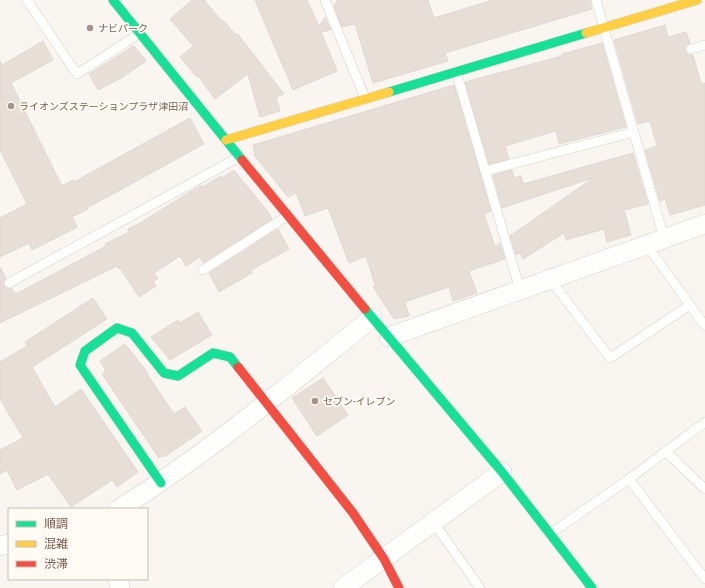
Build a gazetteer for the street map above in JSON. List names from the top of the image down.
{
  "places": ["ナビパーク", "ライオンズステーションプラザ津田沼", "セブン-イレブン"],
  "legend": ["順調", "混雑", "渋滞"]
}
